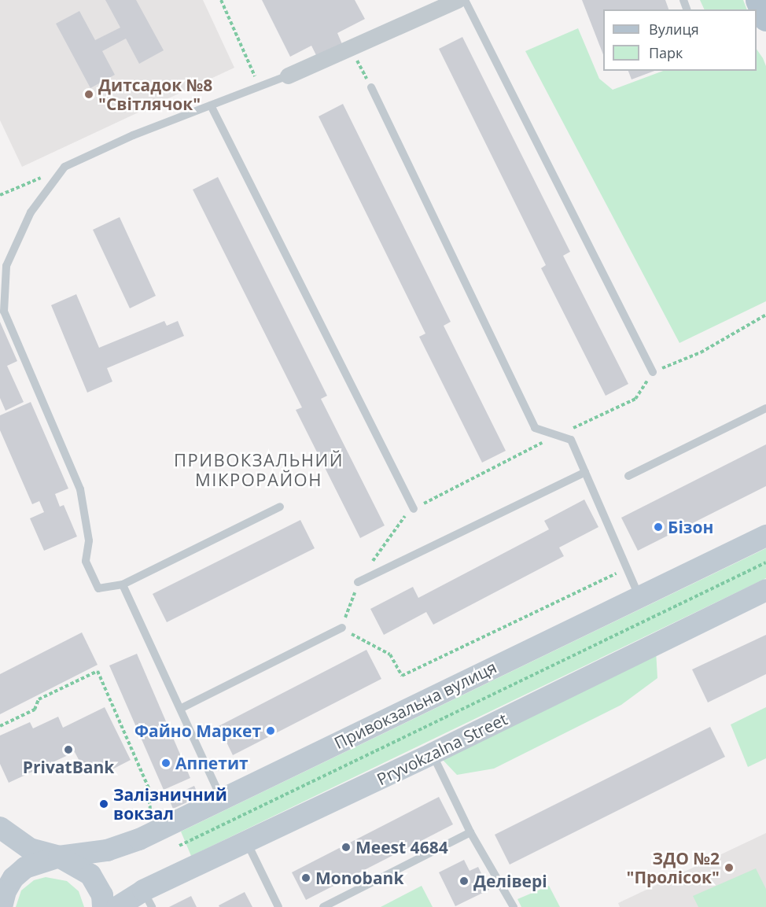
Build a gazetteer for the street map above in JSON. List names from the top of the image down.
{
  "streets": {
    "street": ["Привокзальна вулиця", "Pryvokzalna Street"]
  },
  "districts": ["ПРИВОКЗАЛЬНИЙ МІКРОРАЙОН"],
  "places": [
    "Дитсадок №8 \"Світлячок\"",
    "Бізон",
    "Файно Маркет",
    "PrivatBank",
    "Аппетит",
    "Залізничний вокзал",
    "Meest 4684",
    "ЗДО №2 \"Пролісок\"",
    "Monobank",
    "Делівері"
  ],
  "legend": ["Вулиця", "Парк"]
}
